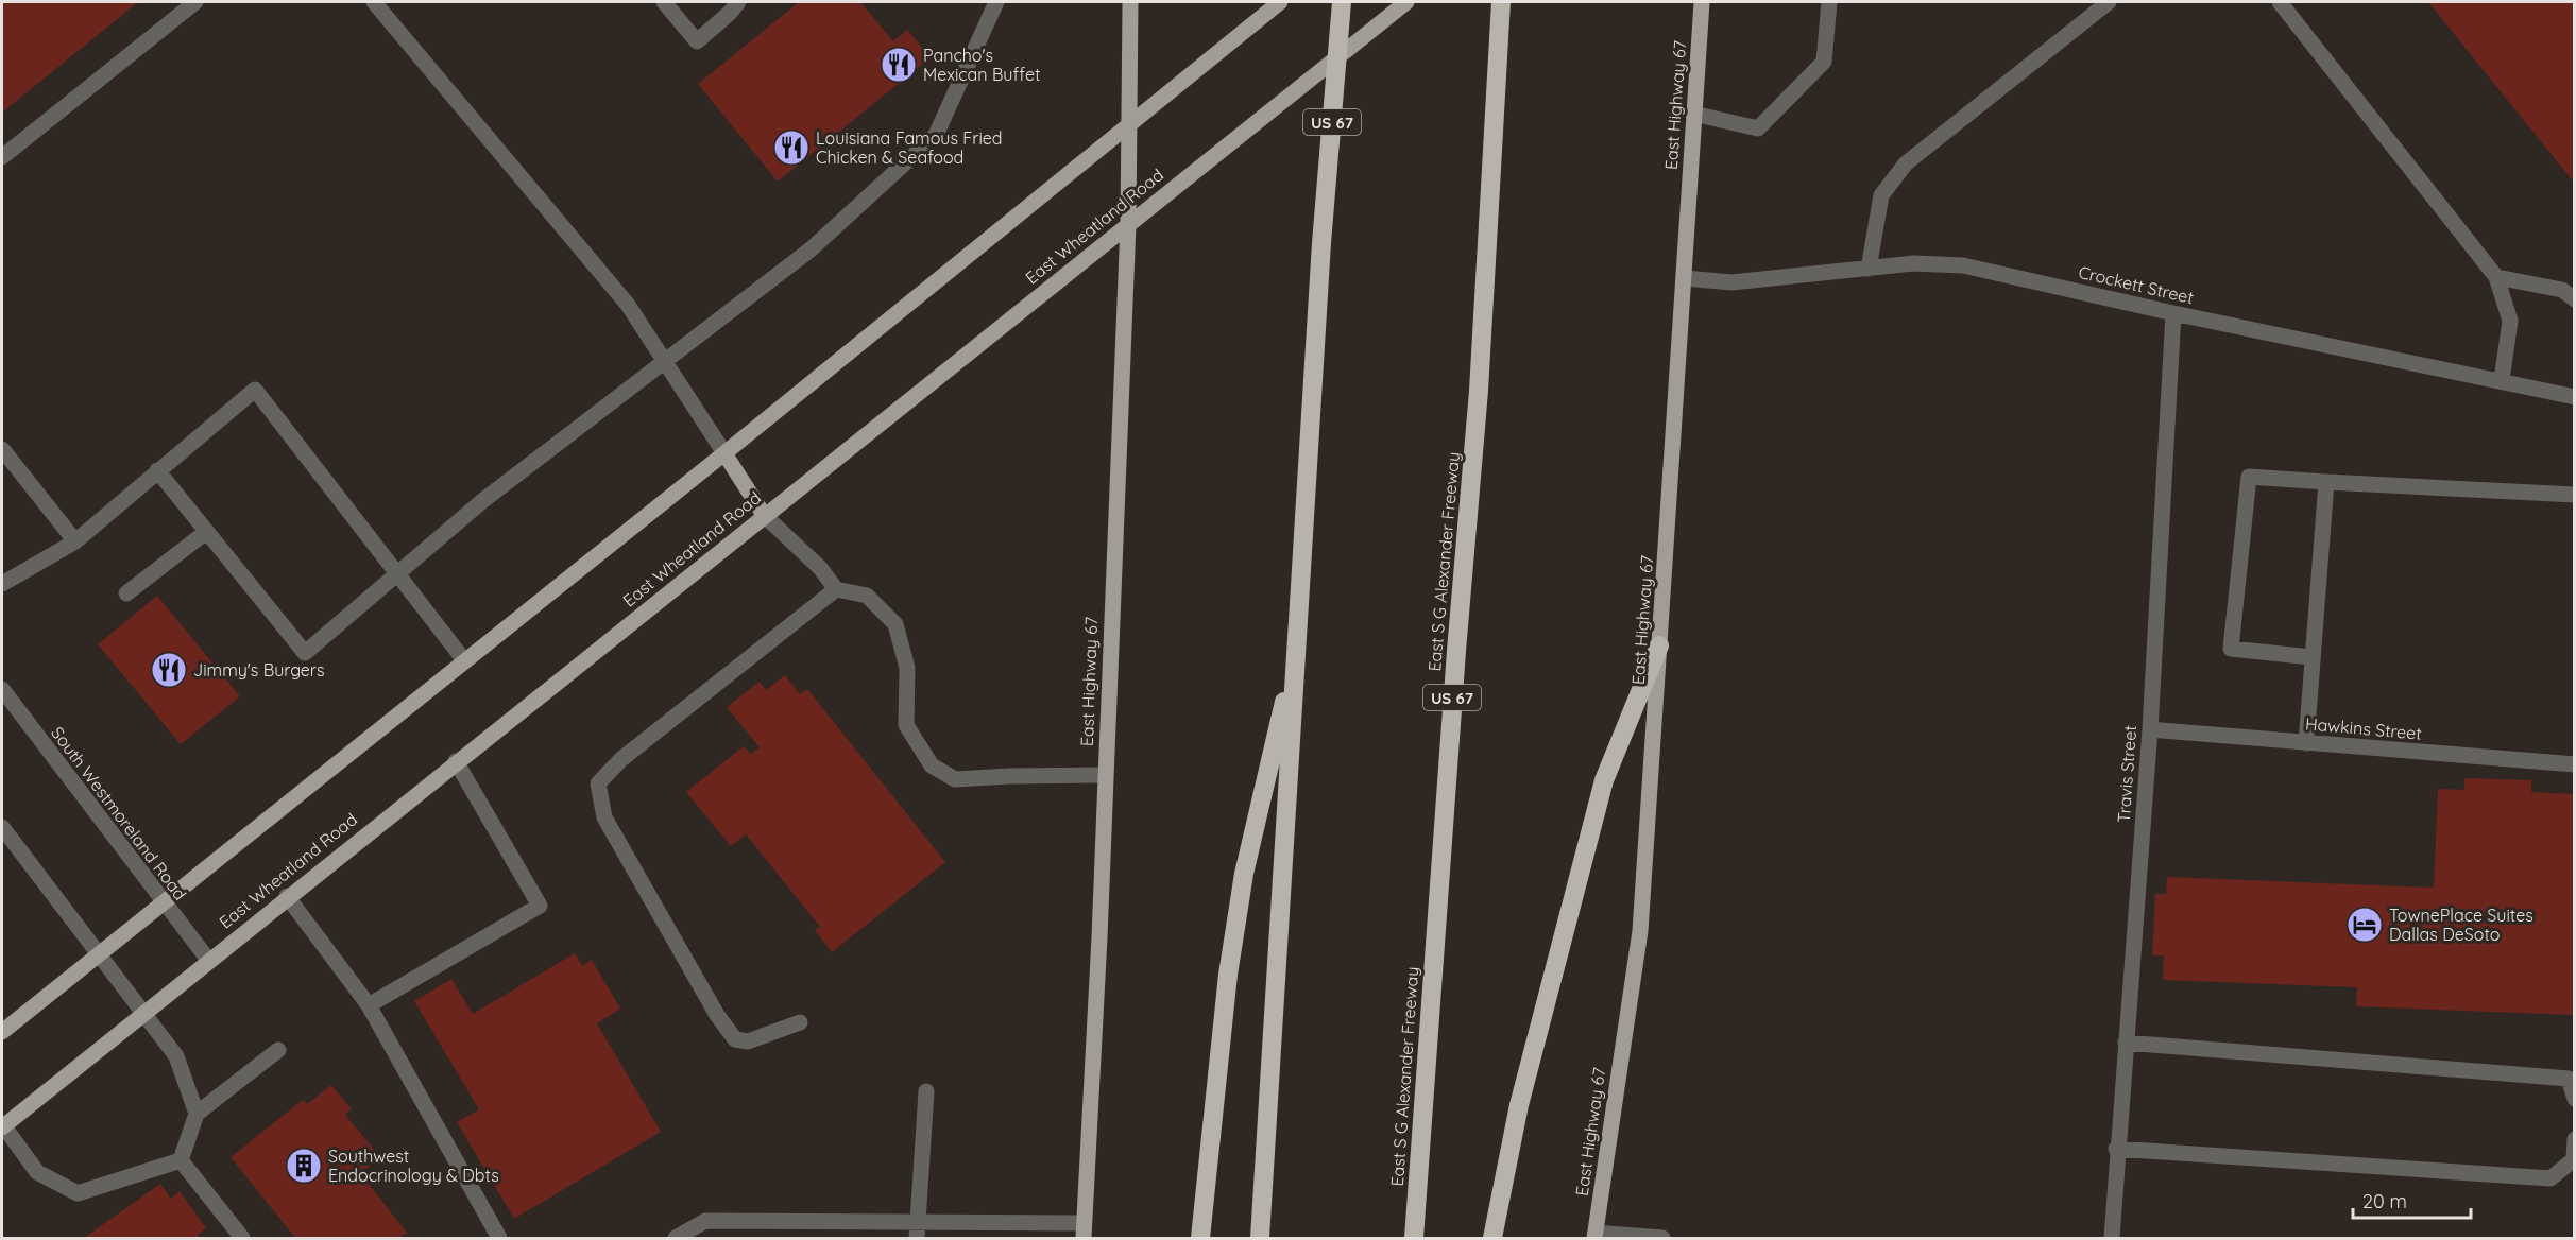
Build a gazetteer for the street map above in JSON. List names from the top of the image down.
{
  "streets": {
    "highway": ["US 67", "East S G Alexander Freeway"],
    "main road": ["East Highway 67", "East Wheatland Road"],
    "street": [
      "Crockett Street",
      "Hawkins Street",
      "Travis Street",
      "South Westmoreland Road"
    ]
  },
  "crossings": [
    ["East Highway 67", "East Wheatland Road"],
    ["East Highway 67", "Crockett Street"],
    ["East Wheatland Road", "South Westmoreland Road"],
    ["Crockett Street", "Travis Street"],
    ["Hawkins Street", "Travis Street"]
  ],
  "places": {
    "restaurant": ["Pancho's Mexican Buffet", "Louisiana Famous Fried Chicken & Seafood", "Jimmy's Burgers"],
    "hotel": ["TownePlace Suites Dallas DeSoto"],
    "building": ["Southwest Endocrinology & Dbts"]
  },
  "scale_bar": "20 m"
}
